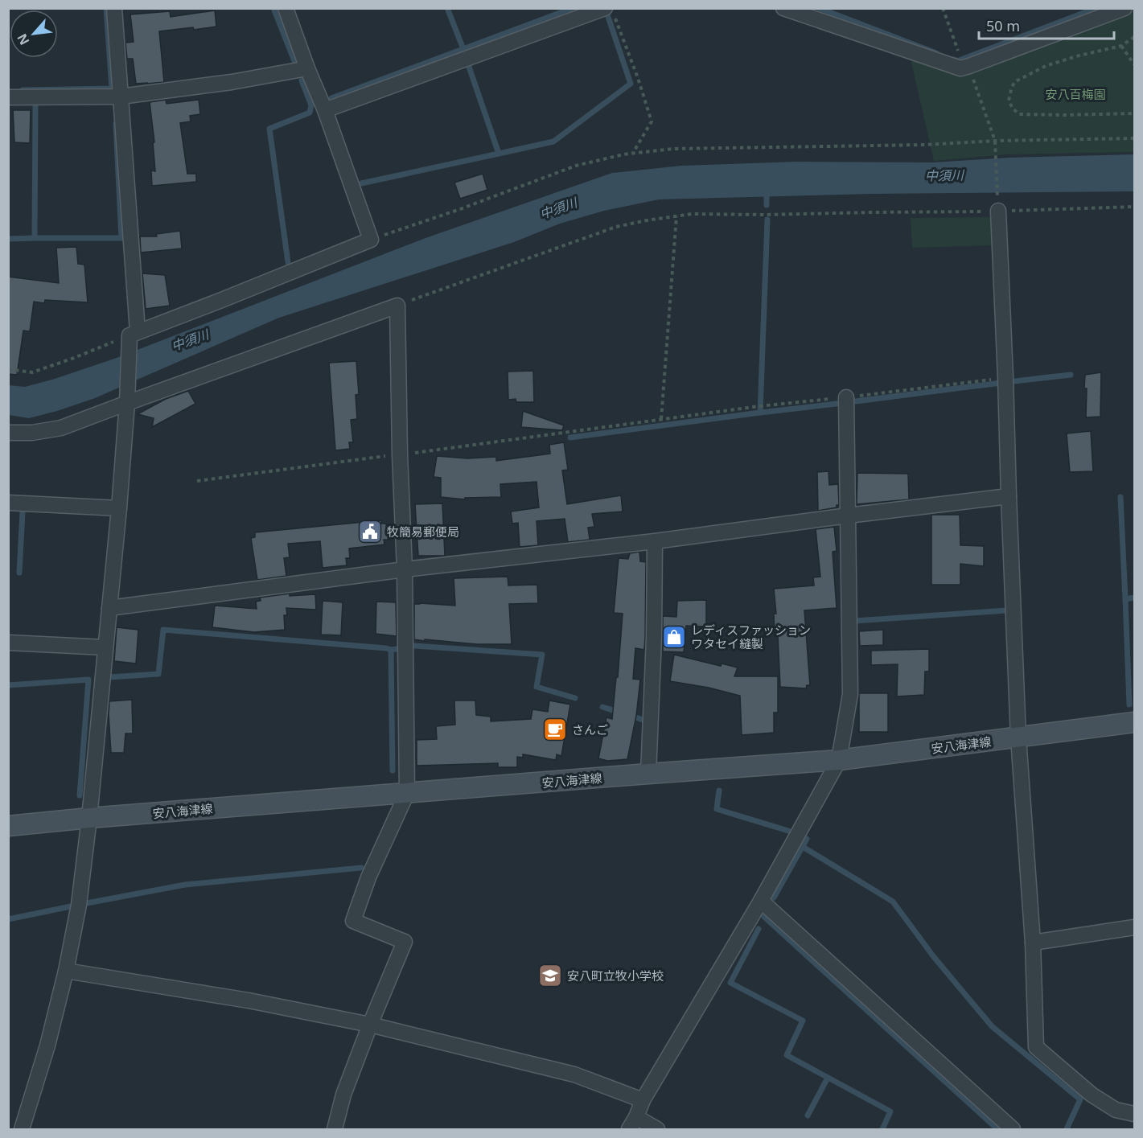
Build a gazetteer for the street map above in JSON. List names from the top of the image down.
{
  "streets": {
    "main road": ["安八海津線"]
  },
  "water": ["中須川"],
  "parks": ["安八百梅園"],
  "places": {
    "public building": ["牧簡易郵便局"],
    "shop": ["レディスファッション ワタセイ縫製"],
    "cafe": ["さんご"],
    "school or university": ["安八町立牧小学校"]
  },
  "scale_bar": "50 m",
  "north": "bottom left"
}
